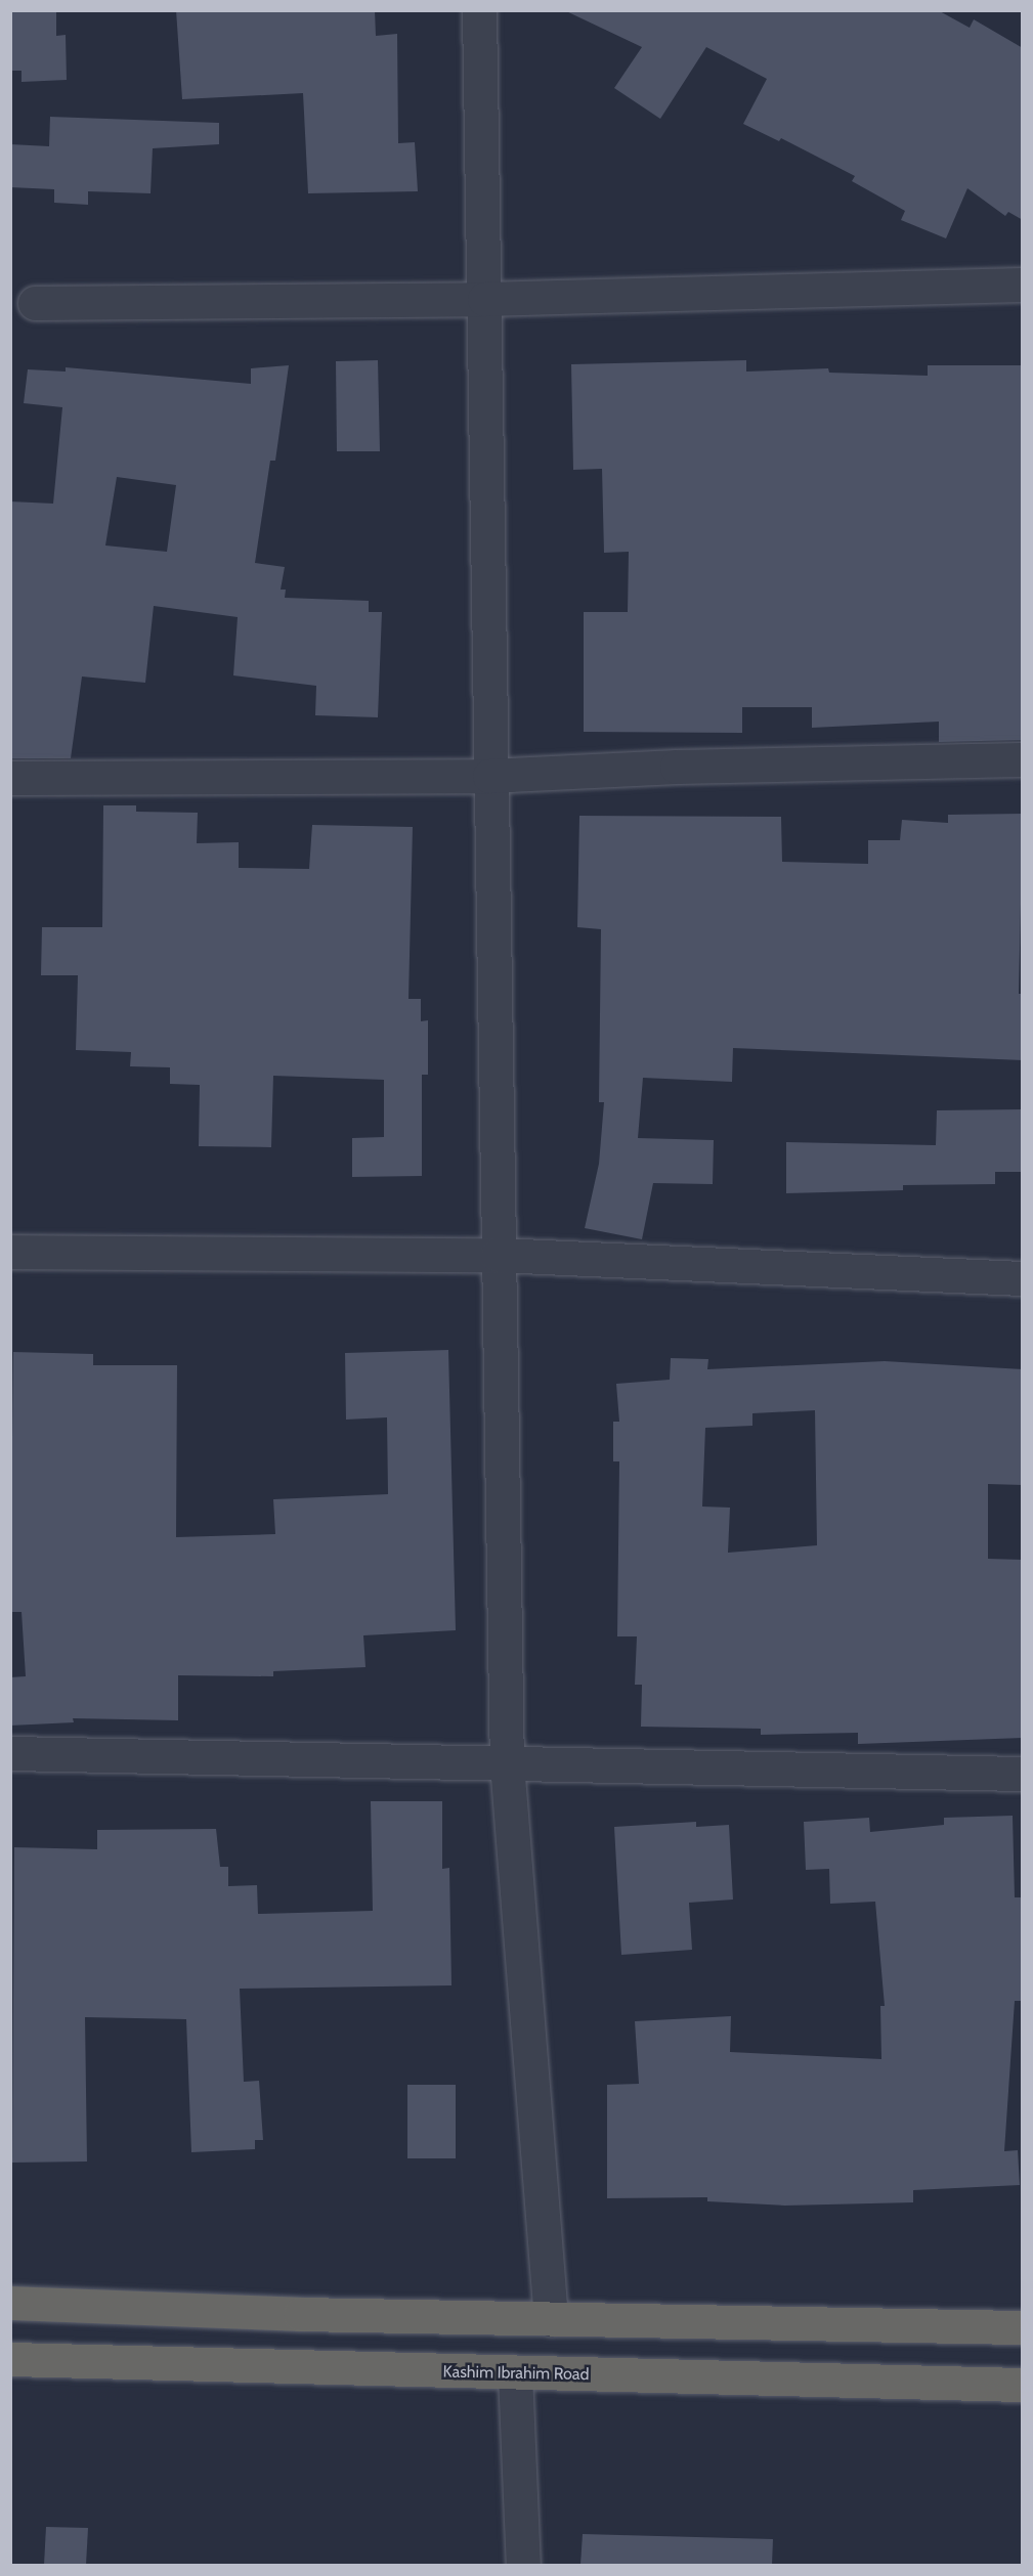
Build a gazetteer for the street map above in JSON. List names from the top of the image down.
{
  "streets": {
    "highway": ["Kashim Ibrahim Road"]
  }
}
